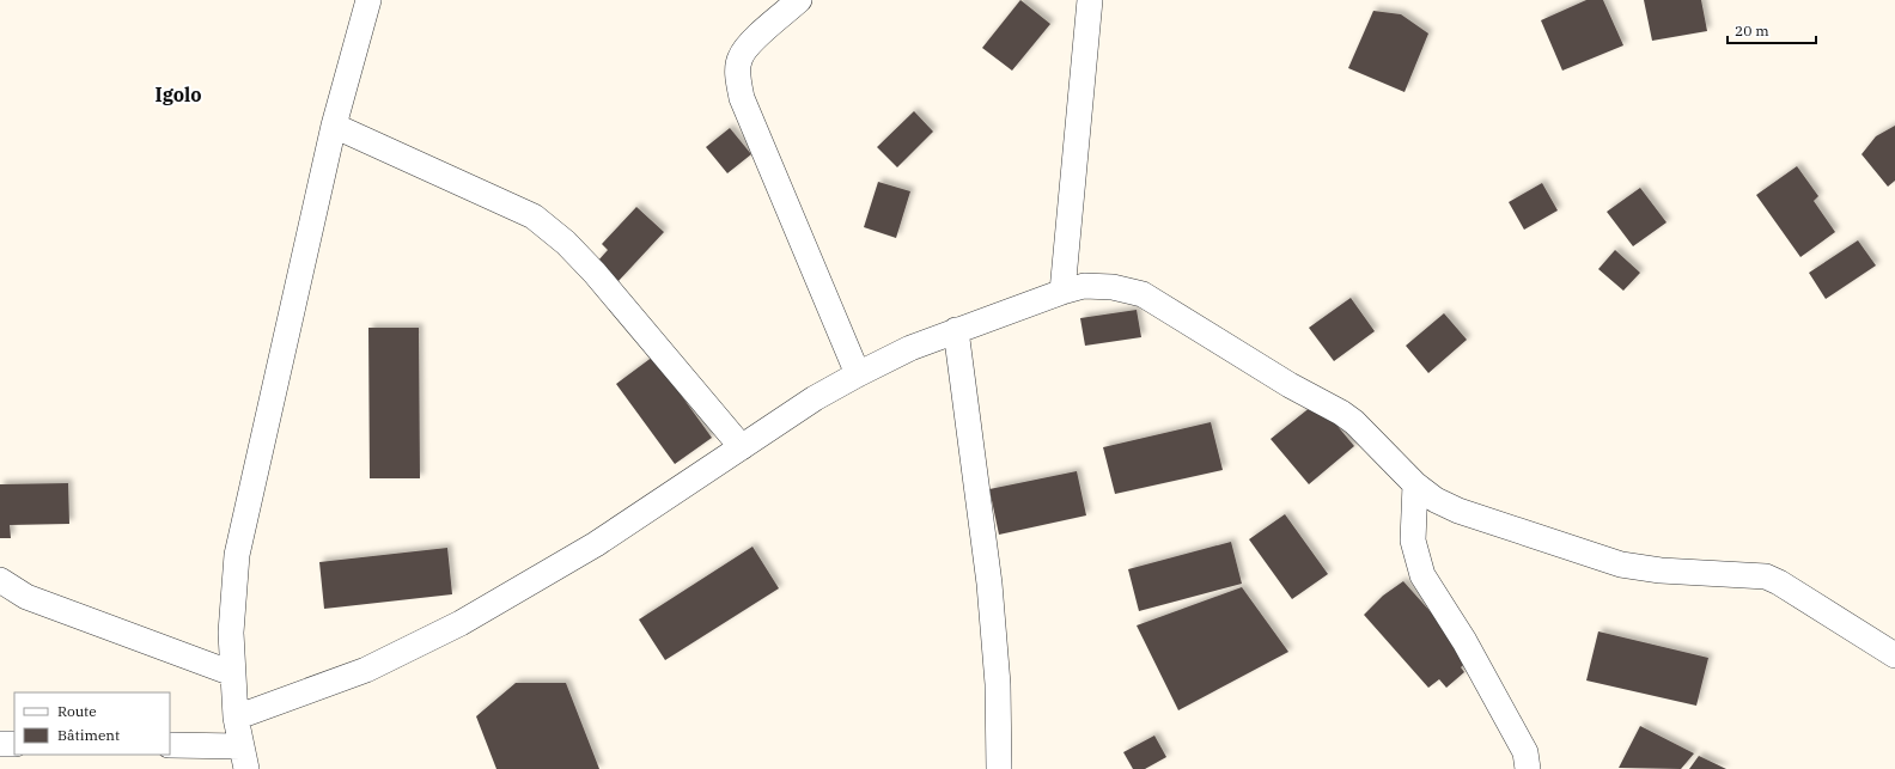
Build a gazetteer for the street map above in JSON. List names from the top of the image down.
{
  "districts": ["Igolo"],
  "legend": ["Route", "Bâtiment"],
  "scale_bar": "20 m"
}
